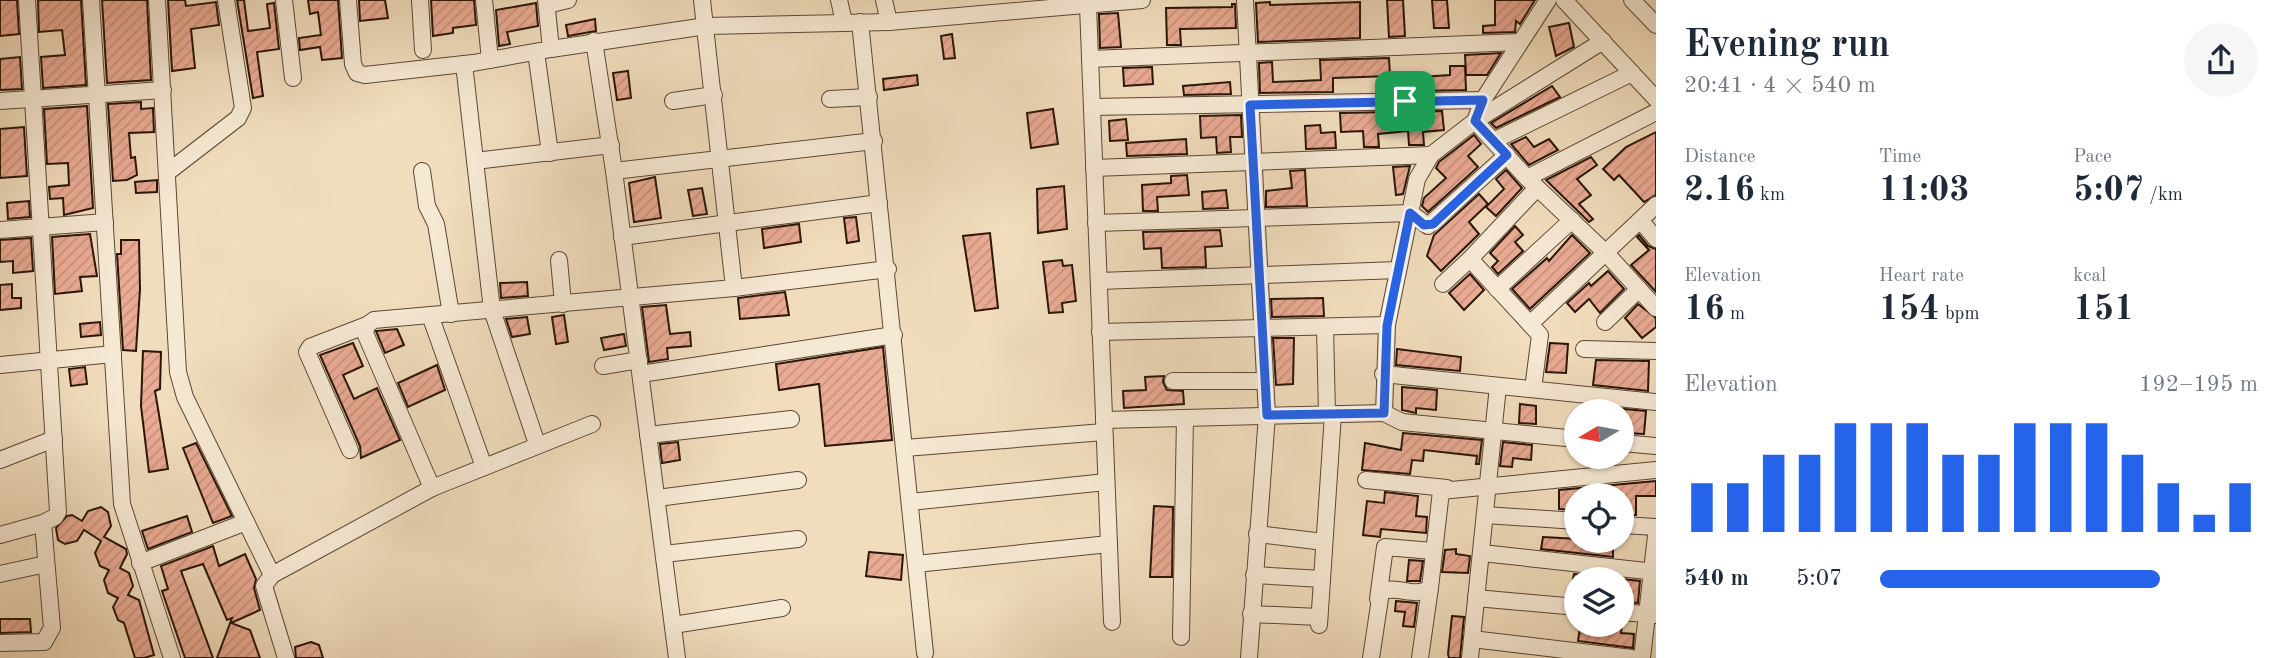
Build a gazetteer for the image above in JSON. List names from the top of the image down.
{
  "north": "left",
  "page": {
    "heading": ["Evening run", "20:41 · 4 × 540 m"],
    "stats": [
      ["Distance", "2.16 km"],
      ["Time", "11:03"],
      ["Pace", "5:07 /km"],
      ["Elevation", "16 m"],
      ["Heart rate", "154 bpm"],
      ["kcal", "151"]
    ],
    "chart": ["Elevation", "192–195 m"],
    "list": [
      {
        "name": "540 m",
        "note": "5:07"
      }
    ]
  }
}
